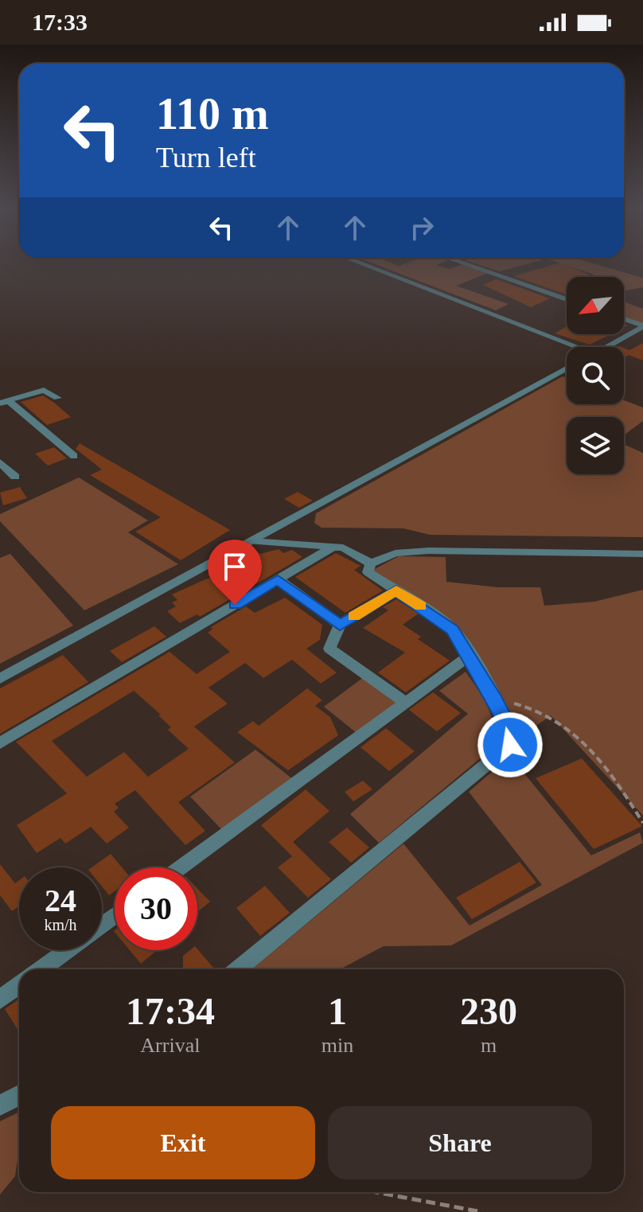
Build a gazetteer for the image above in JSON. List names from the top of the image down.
{
  "north": "bottom left",
  "page": {
    "status": "17:33",
    "turn": ["110 m", "Turn left"],
    "speed": "24 km/h",
    "limit": "30",
    "eta": [
      "17:34",
      "Arrival",
      "1",
      "min",
      "230",
      "m"
    ],
    "buttons": ["Exit", "Share"]
  }
}
